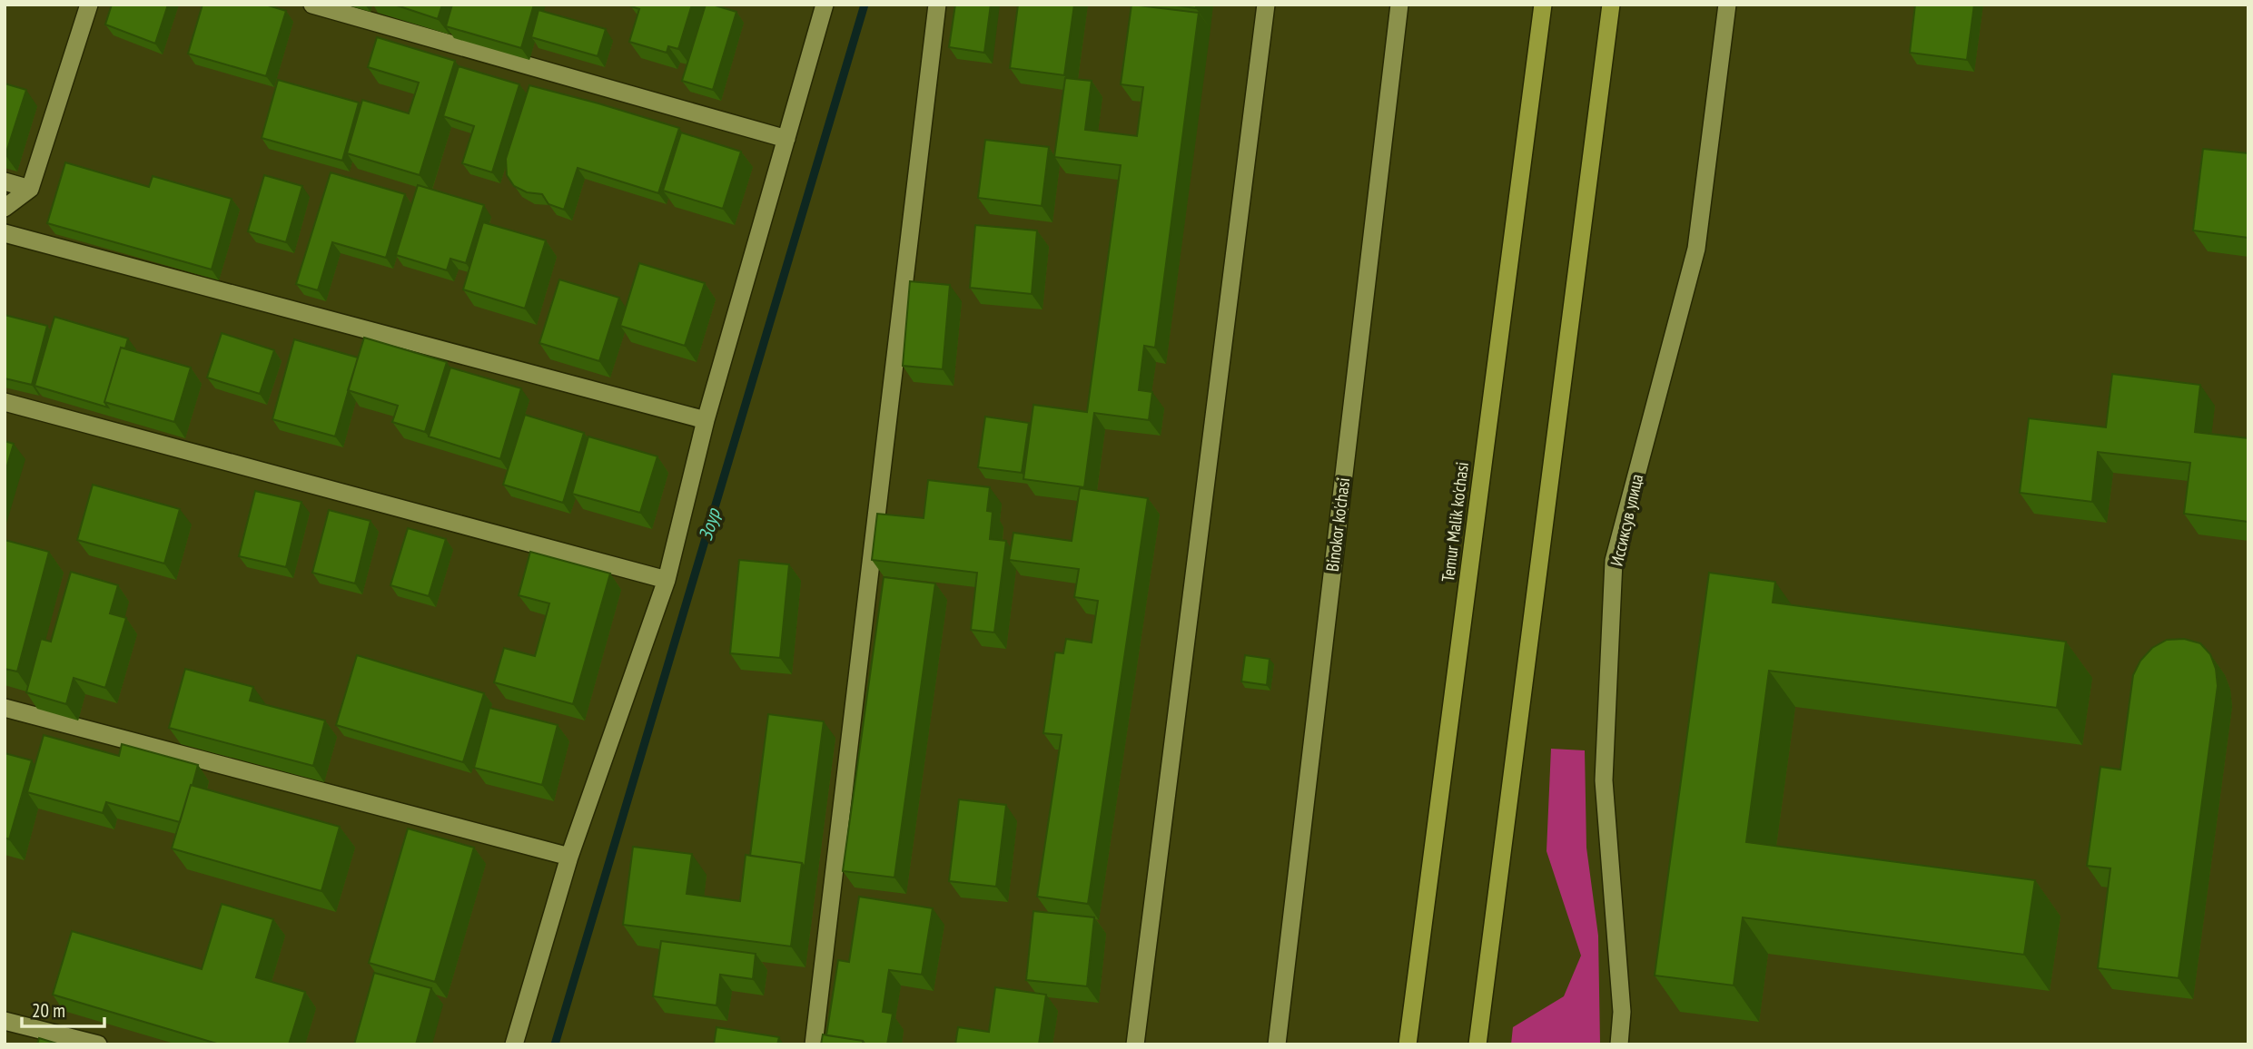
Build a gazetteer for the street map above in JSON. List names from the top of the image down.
{
  "streets": {
    "highway": ["Temur Malik ko'chasi"],
    "street": ["Иссиксув улица", "Binokor ko'chasi"]
  },
  "water": ["Зоур"],
  "scale_bar": "20 m"
}
